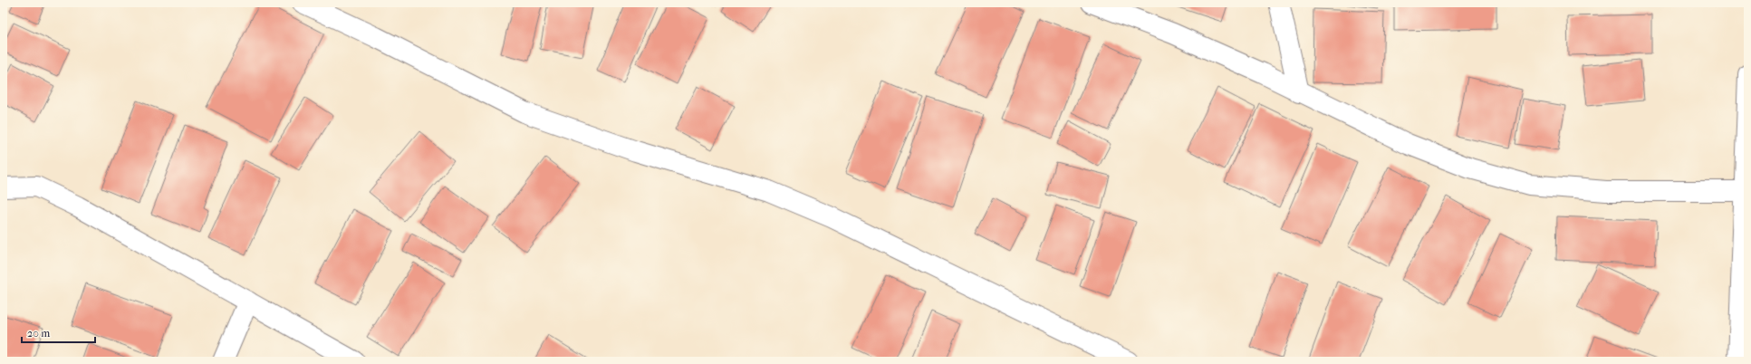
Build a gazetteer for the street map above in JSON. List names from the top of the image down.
{
  "scale_bar": "20 m"
}
